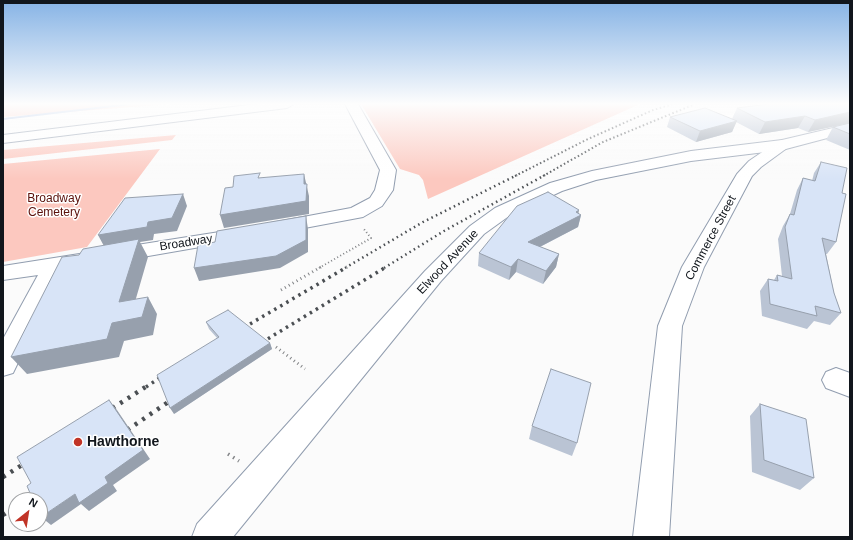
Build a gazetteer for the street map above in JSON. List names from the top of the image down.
{
  "streets": {
    "street": ["Commerce Street", "Broadway", "Elwood Avenue"]
  },
  "crossings": [
    ["Commerce Street", "Elwood Avenue"]
  ],
  "parks": ["Broadway Cemetery"],
  "places": ["Hawthorne"],
  "north": "top right"
}
